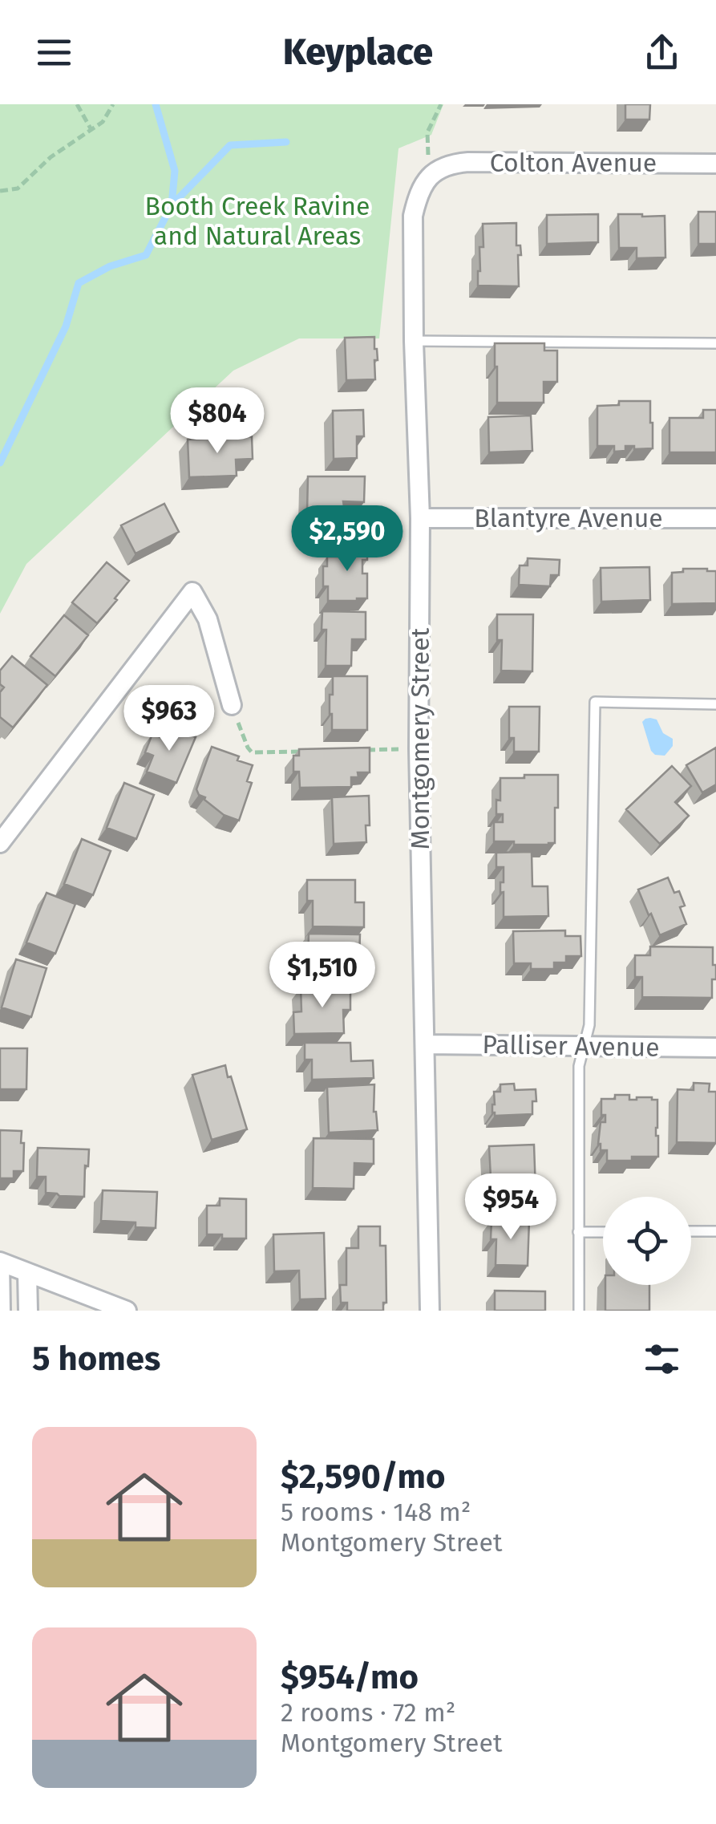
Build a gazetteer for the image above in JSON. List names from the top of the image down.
{
  "streets": {
    "street": [
      "Colton Avenue",
      "Blantyre Avenue",
      "Montgomery Street",
      "Palliser Avenue"
    ]
  },
  "crossings": [
    ["Colton Avenue", "Montgomery Street"],
    ["Blantyre Avenue", "Montgomery Street"],
    ["Montgomery Street", "Palliser Avenue"]
  ],
  "parks": ["Booth Creek Ravine and Natural Areas"],
  "page": {
    "header": "Keyplace",
    "price": [
      "$804",
      "$2,590",
      "$963",
      "$1,510",
      "$954"
    ],
    "heading": "5 homes",
    "list": [
      {
        "name": "$2,590/mo",
        "note": "5 rooms · 148 m² · Montgomery Street"
      },
      {
        "name": "$954/mo",
        "note": "2 rooms · 72 m² · Montgomery Street"
      }
    ]
  }
}
